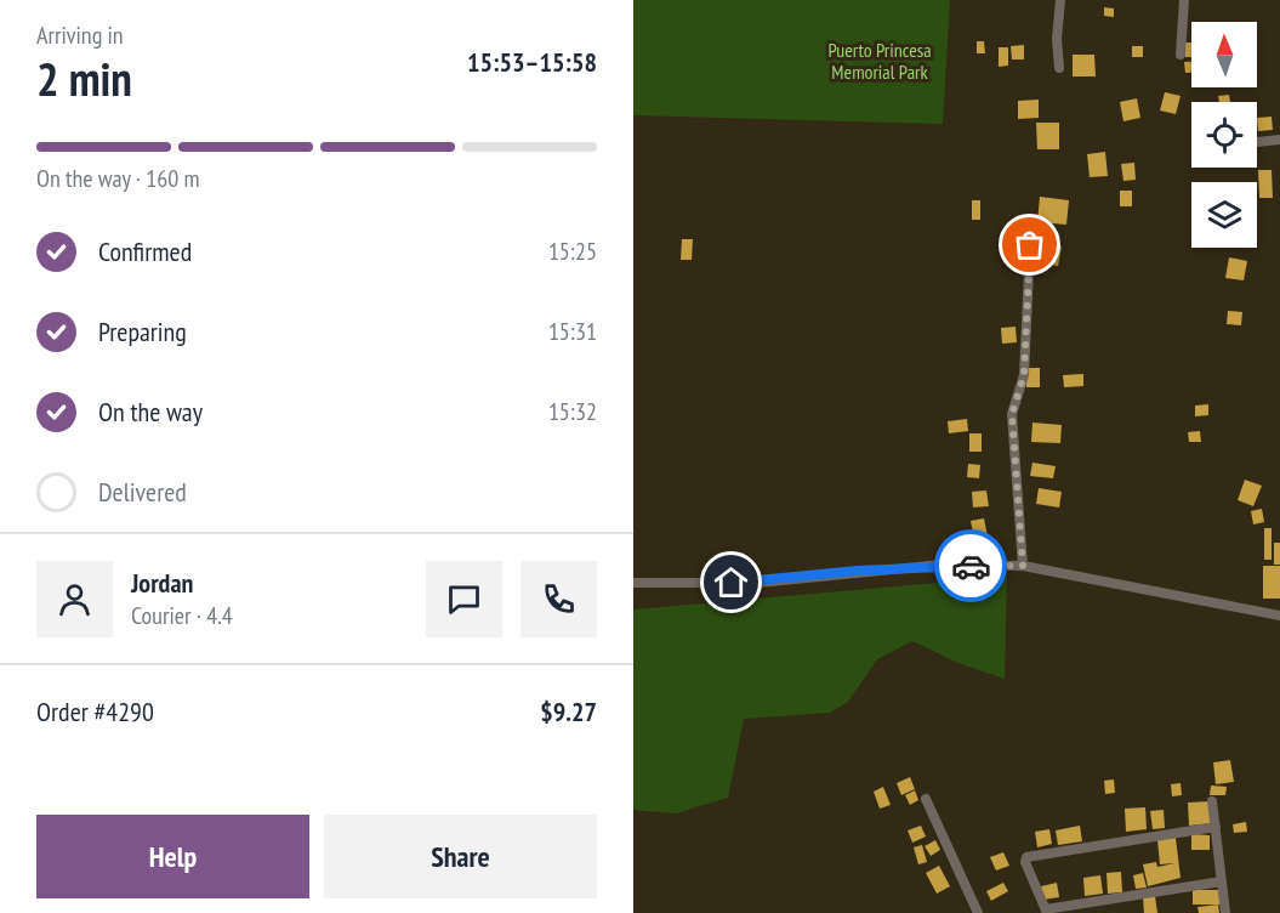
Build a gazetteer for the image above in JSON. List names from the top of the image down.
{
  "parks": ["Puerto Princesa Memorial Park"],
  "north": "top",
  "page": {
    "heading": ["2 min", "Arriving in", "15:53–15:58"],
    "panel": [
      "Jordan",
      "Courier · 4.4",
      "Order #4290",
      "$9.27"
    ],
    "bar": "On the way · 160 m",
    "list": [
      ["Confirmed", "15:25"],
      ["Preparing", "15:31"],
      ["On the way", "15:32"],
      "Delivered"
    ],
    "buttons": ["Help", "Share"]
  }
}
